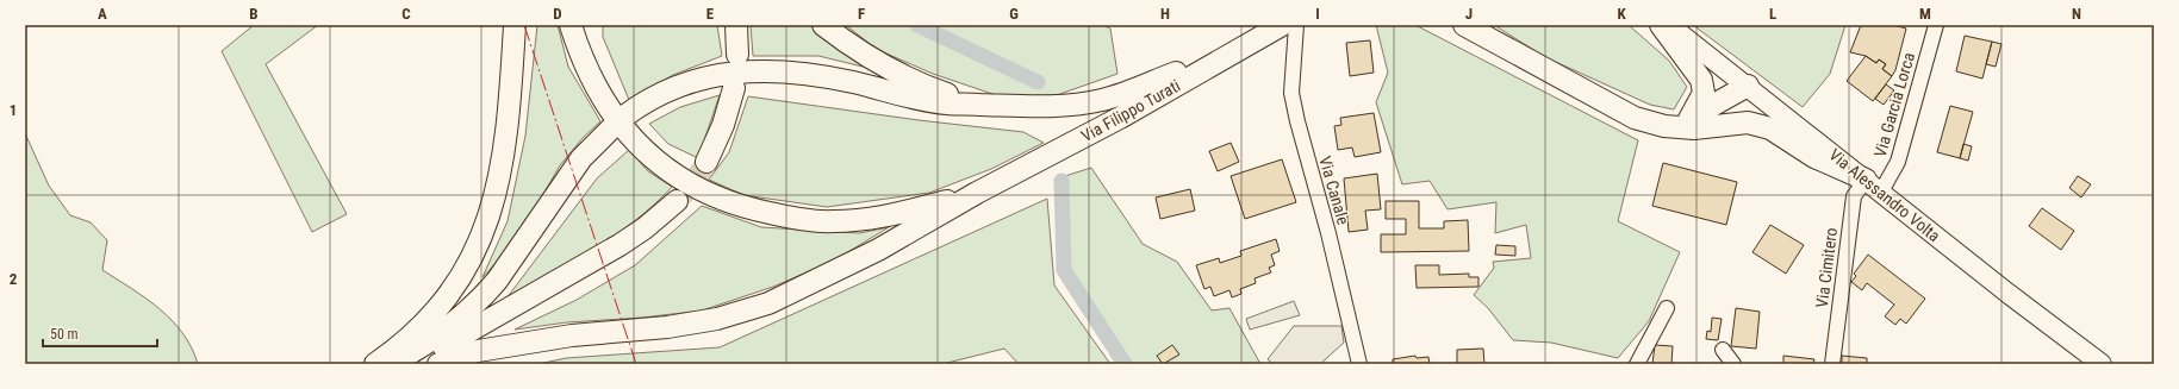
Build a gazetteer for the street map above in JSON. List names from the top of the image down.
{
  "streets": {
    "main road": ["Via Filippo Turati", "Via Alessandro Volta"],
    "street": ["Via Garcia Lorca", "Via Canale", "Via Cimitero"]
  },
  "crossings": [
    ["Via Garcia Lorca", "Via Alessandro Volta"],
    ["Via Garcia Lorca", "Via Cimitero"],
    ["Via Alessandro Volta", "Via Cimitero"]
  ],
  "scale_bar": "50 m",
  "grid": {
    "columns": [
      "A",
      "B",
      "C",
      "D",
      "E",
      "F",
      "G",
      "H",
      "I",
      "J",
      "K",
      "L",
      "M",
      "N"
    ],
    "rows": ["1", "2"]
  }
}
